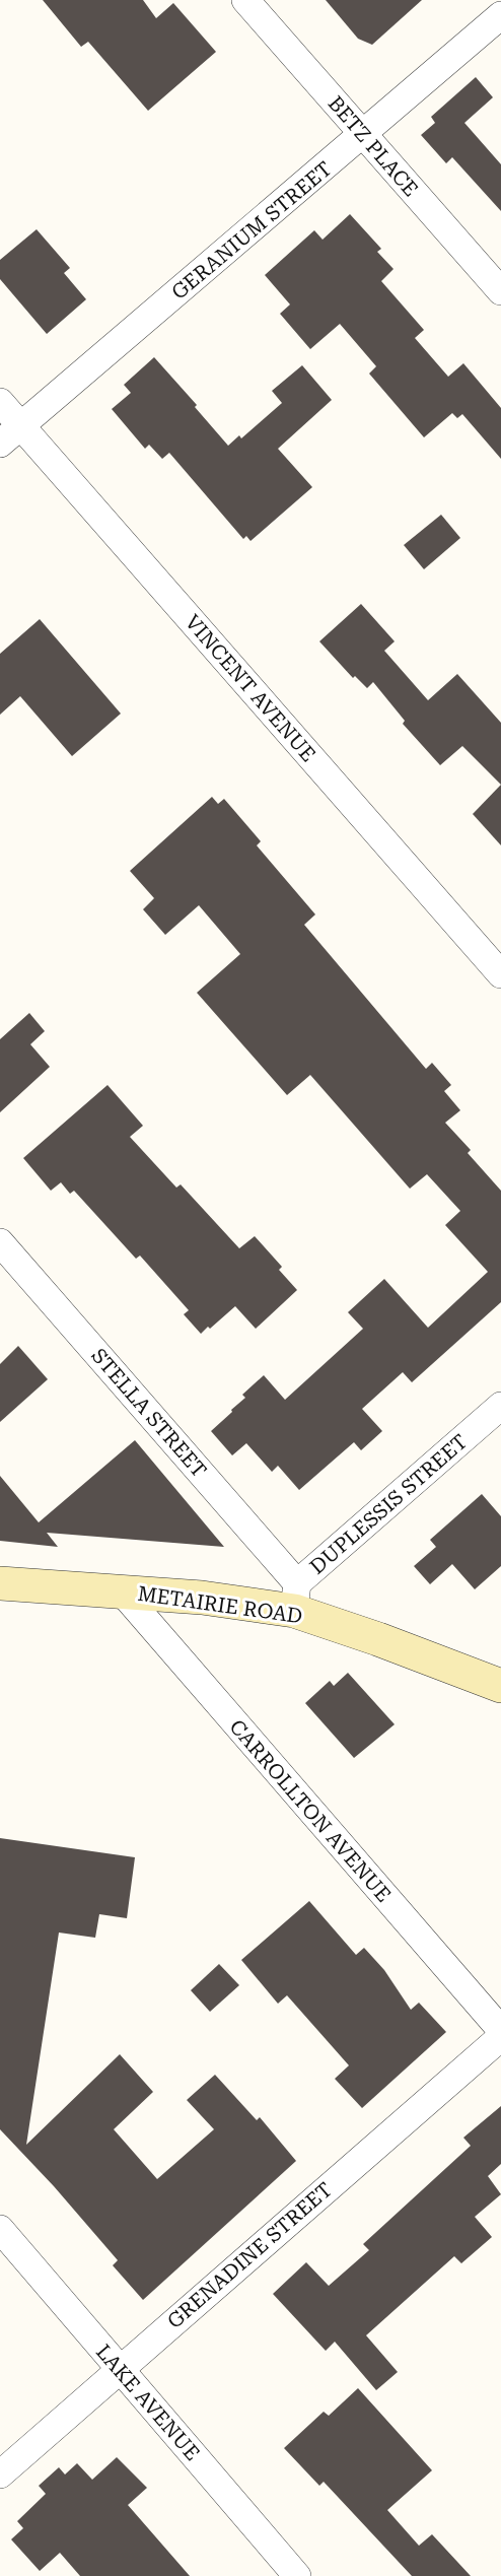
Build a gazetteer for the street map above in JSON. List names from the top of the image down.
{
  "streets": {
    "main road": ["METAIRIE ROAD"],
    "street": [
      "BETZ PLACE",
      "GERANIUM STREET",
      "VINCENT AVENUE",
      "STELLA STREET",
      "DUPLESSIS STREET",
      "CARROLLTON AVENUE",
      "GRENADINE STREET",
      "LAKE AVENUE"
    ]
  },
  "crossings": [
    ["BETZ PLACE", "GERANIUM STREET"],
    ["GERANIUM STREET", "VINCENT AVENUE"],
    ["STELLA STREET", "DUPLESSIS STREET"],
    ["STELLA STREET", "METAIRIE ROAD"],
    ["DUPLESSIS STREET", "METAIRIE ROAD"],
    ["METAIRIE ROAD", "CARROLLTON AVENUE"],
    ["GRENADINE STREET", "LAKE AVENUE"]
  ]
}
